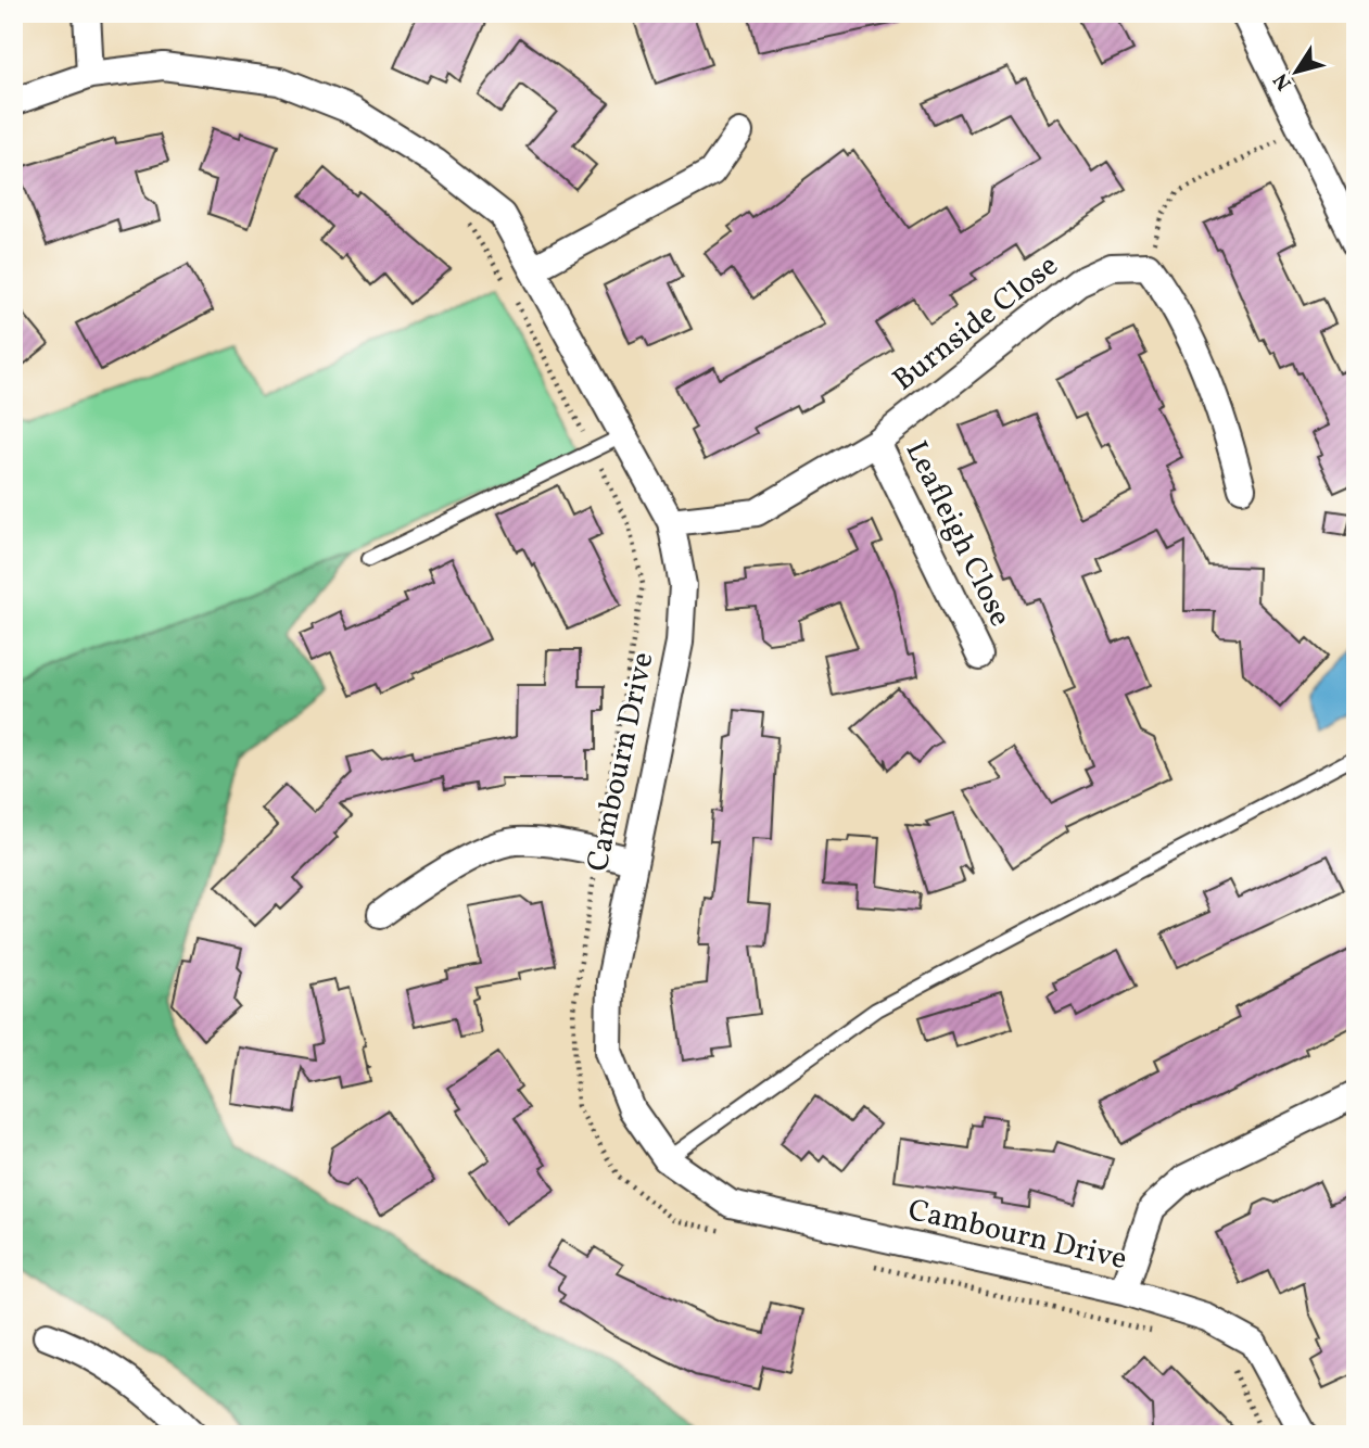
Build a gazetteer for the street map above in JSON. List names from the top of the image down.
{
  "streets": {
    "street": ["Burnside Close", "Leafleigh Close", "Cambourn Drive"]
  },
  "crossings": [
    ["Burnside Close", "Leafleigh Close"],
    ["Burnside Close", "Cambourn Drive"]
  ],
  "north": "bottom left"
}
